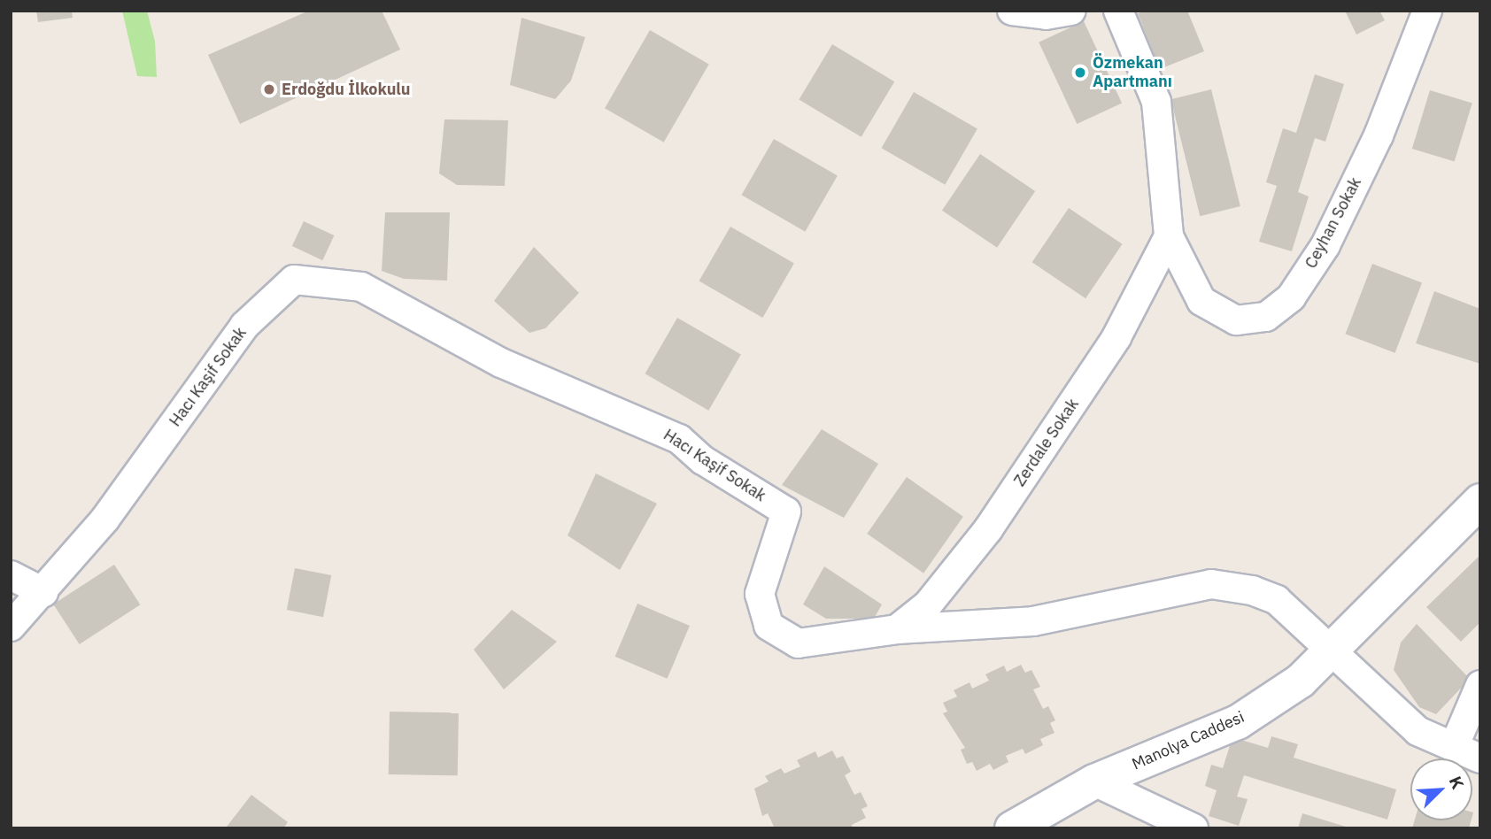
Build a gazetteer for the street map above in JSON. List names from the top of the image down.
{
  "streets": {
    "street": [
      "Ceyhan Sokak",
      "Hacı Kaşif Sokak",
      "Zerdale Sokak",
      "Manolya Caddesi"
    ]
  },
  "crossings": [
    ["Ceyhan Sokak", "Zerdale Sokak"],
    ["Hacı Kaşif Sokak", "Zerdale Sokak"],
    ["Hacı Kaşif Sokak", "Manolya Caddesi"]
  ],
  "places": ["Özmekan Apartmanı", "Erdoğdu İlkokulu"],
  "north": "top right"
}
